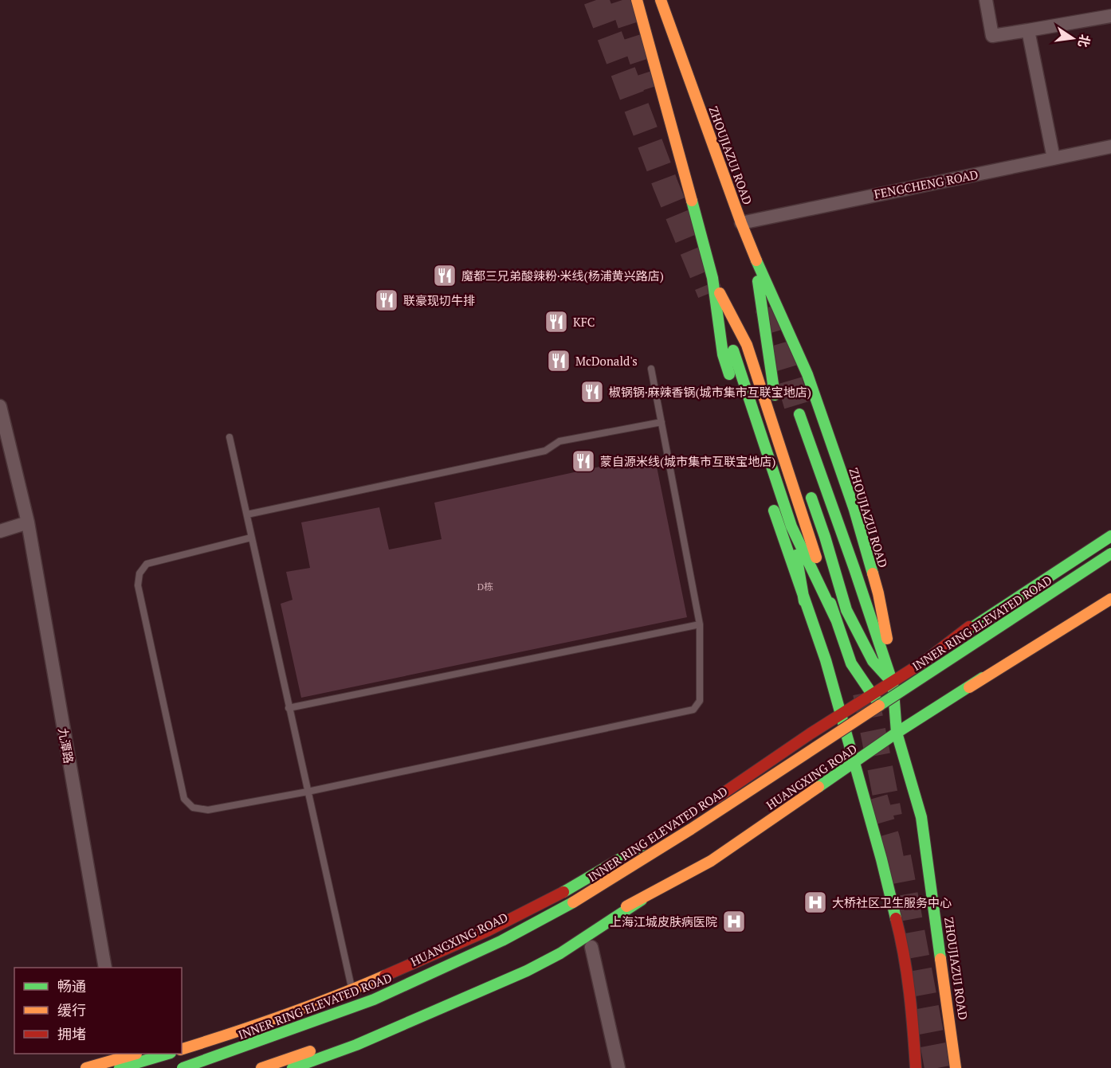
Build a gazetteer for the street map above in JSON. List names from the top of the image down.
{
  "streets": {
    "main road": ["ZHOUJIAZUI ROAD", "INNER RING ELEVATED ROAD", "HUANGXING ROAD"],
    "street": ["FENGCHENG ROAD", "九潭路"]
  },
  "crossings": [
    ["ZHOUJIAZUI ROAD", "FENGCHENG ROAD"],
    ["ZHOUJIAZUI ROAD", "HUANGXING ROAD"],
    ["INNER RING ELEVATED ROAD", "HUANGXING ROAD"]
  ],
  "places": {
    "restaurant": [
      "魔都三兄弟酸辣粉·米线(杨浦黄兴路店)",
      "联豪现切牛排",
      "KFC",
      "McDonald's",
      "椒锅锅·麻辣香锅(城市集市互联宝地店)",
      "蒙自源米线(城市集市互联宝地店)"
    ],
    "hospital": ["大桥社区卫生服务中心", "上海江城皮肤病医院"]
  },
  "house_numbers": ["D栋"],
  "legend": ["畅通", "缓行", "拥堵"],
  "north": "right"
}
